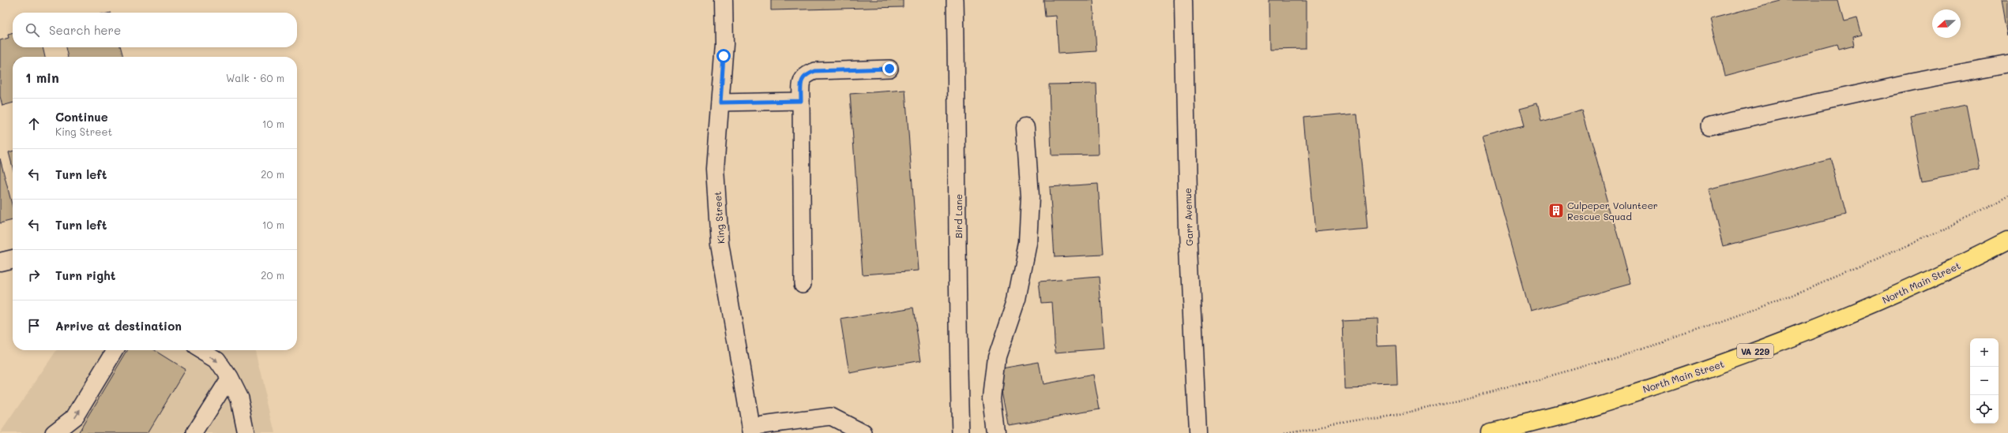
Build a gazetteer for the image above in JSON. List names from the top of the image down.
{
  "streets": {
    "main road": ["North Main Street", "VA 229"],
    "street": ["Garr Avenue", "King Street"],
    "lane": ["Bird Lane"]
  },
  "places": {
    "building": ["Culpeper Volunteer Rescue Squad"]
  },
  "north": "left",
  "page": {
    "search": "Search here",
    "heading": ["1 min", "Walk · 60 m"],
    "list": [
      ["Continue", "King Street", "10 m"],
      ["Turn left", "20 m"],
      ["Turn left", "10 m"],
      ["Turn right", "20 m"],
      "Arrive at destination"
    ],
    "map_buttons": ["+", "−"]
  }
}
